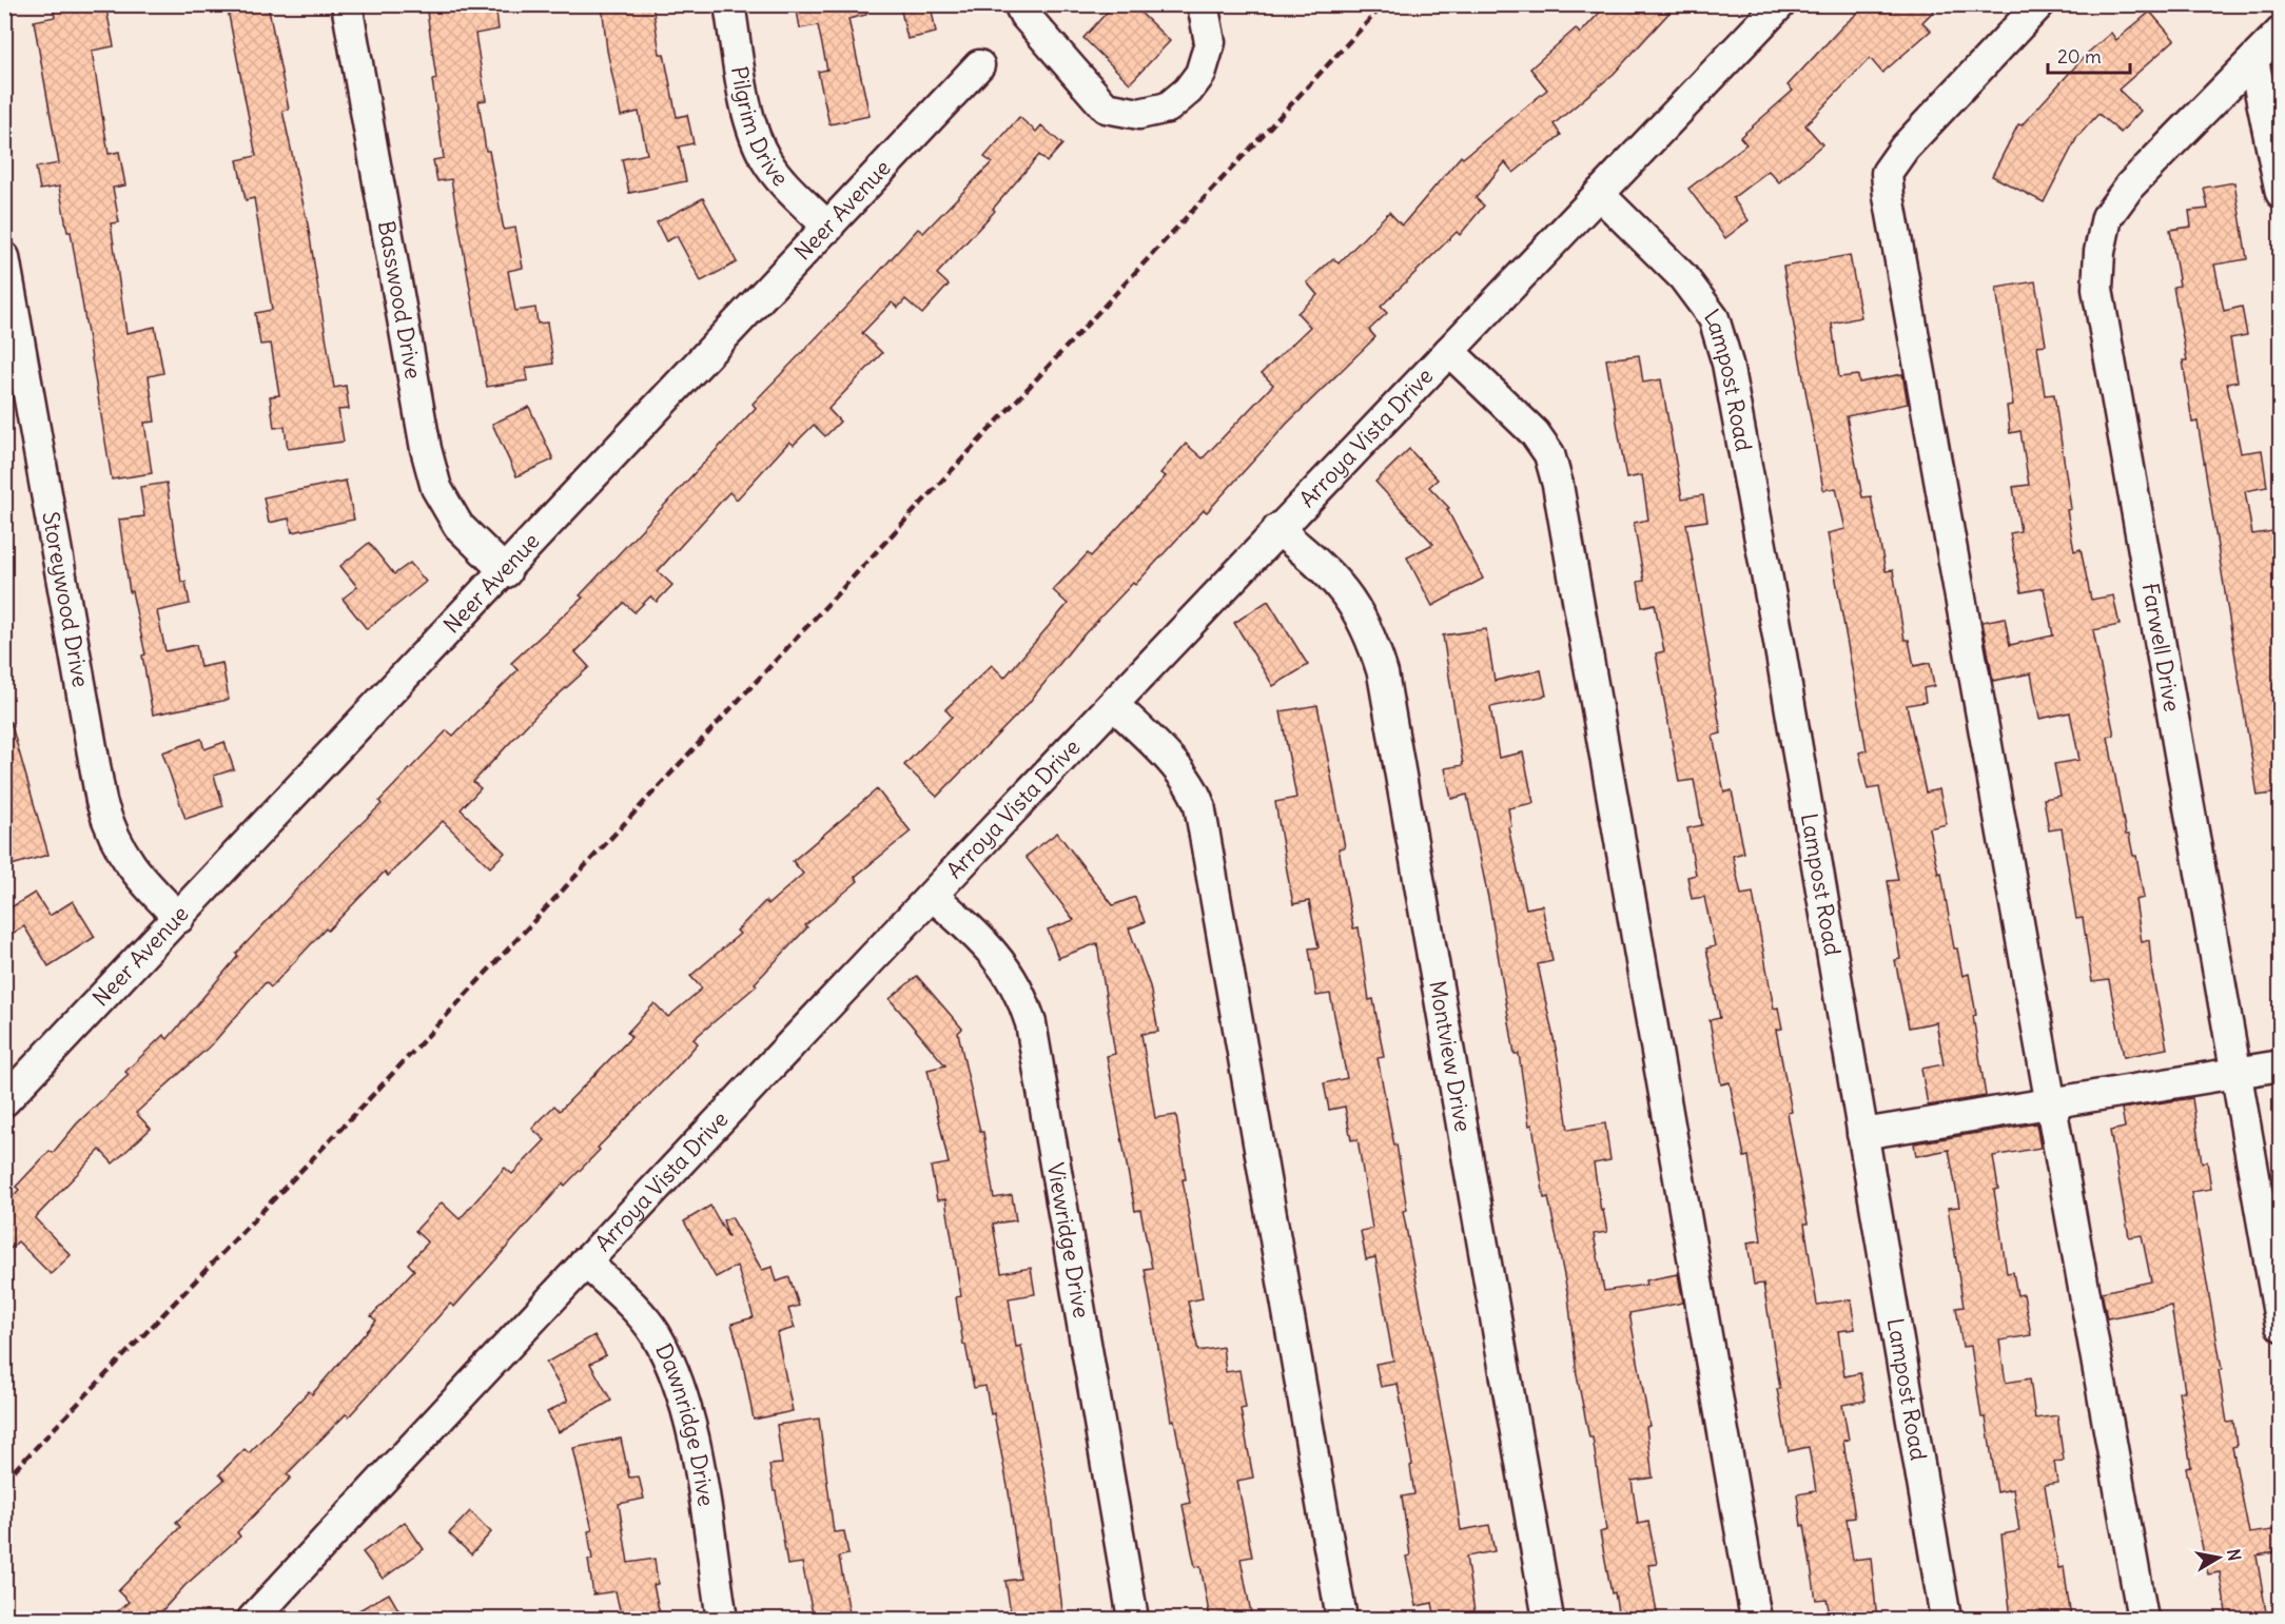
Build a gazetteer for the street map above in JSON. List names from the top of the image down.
{
  "streets": {
    "street": [
      "Pilgrim Drive",
      "Neer Avenue",
      "Basswood Drive",
      "Lampost Road",
      "Arroya Vista Drive",
      "Storeywood Drive",
      "Farwell Drive",
      "Montview Drive",
      "Viewridge Drive",
      "Dawnridge Drive"
    ]
  },
  "crossings": [
    ["Pilgrim Drive", "Neer Avenue"],
    ["Neer Avenue", "Basswood Drive"],
    ["Neer Avenue", "Storeywood Drive"],
    ["Lampost Road", "Arroya Vista Drive"],
    ["Arroya Vista Drive", "Montview Drive"],
    ["Arroya Vista Drive", "Viewridge Drive"],
    ["Arroya Vista Drive", "Dawnridge Drive"]
  ],
  "scale_bar": "20 m",
  "north": "right"
}
